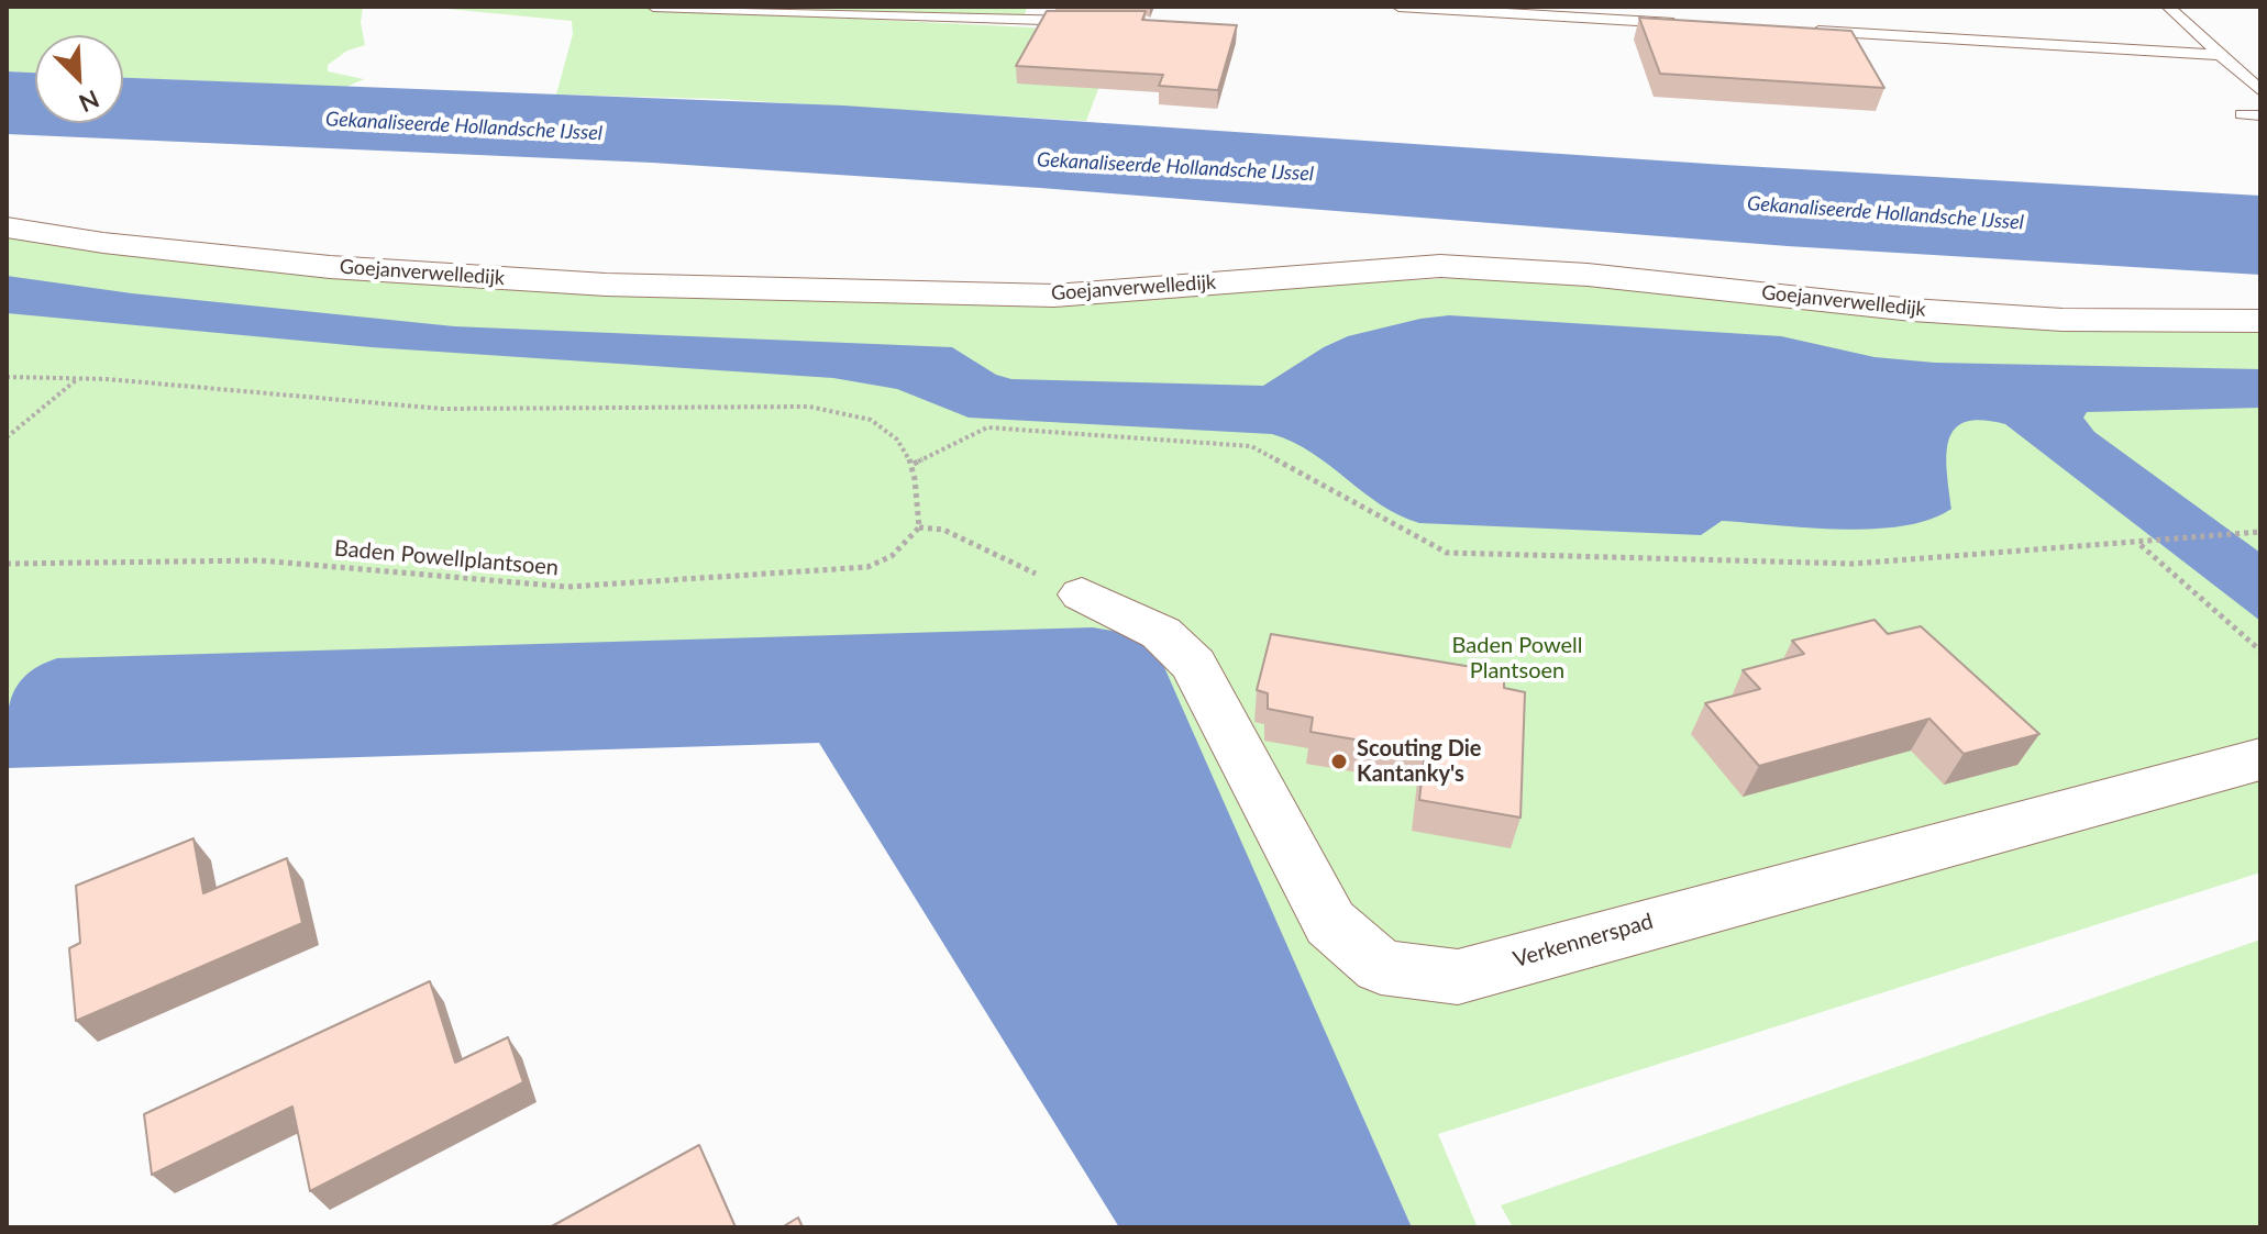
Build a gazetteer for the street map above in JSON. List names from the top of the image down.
{
  "streets": {
    "street": ["Goejanverwelledijk", "Verkennerspad"],
    "path": ["Baden Powellplantsoen"]
  },
  "water": ["Gekanaliseerde Hollandsche IJssel"],
  "parks": ["Baden Powell Plantsoen"],
  "places": ["Scouting Die Kantanky's"],
  "north": "bottom right"
}
